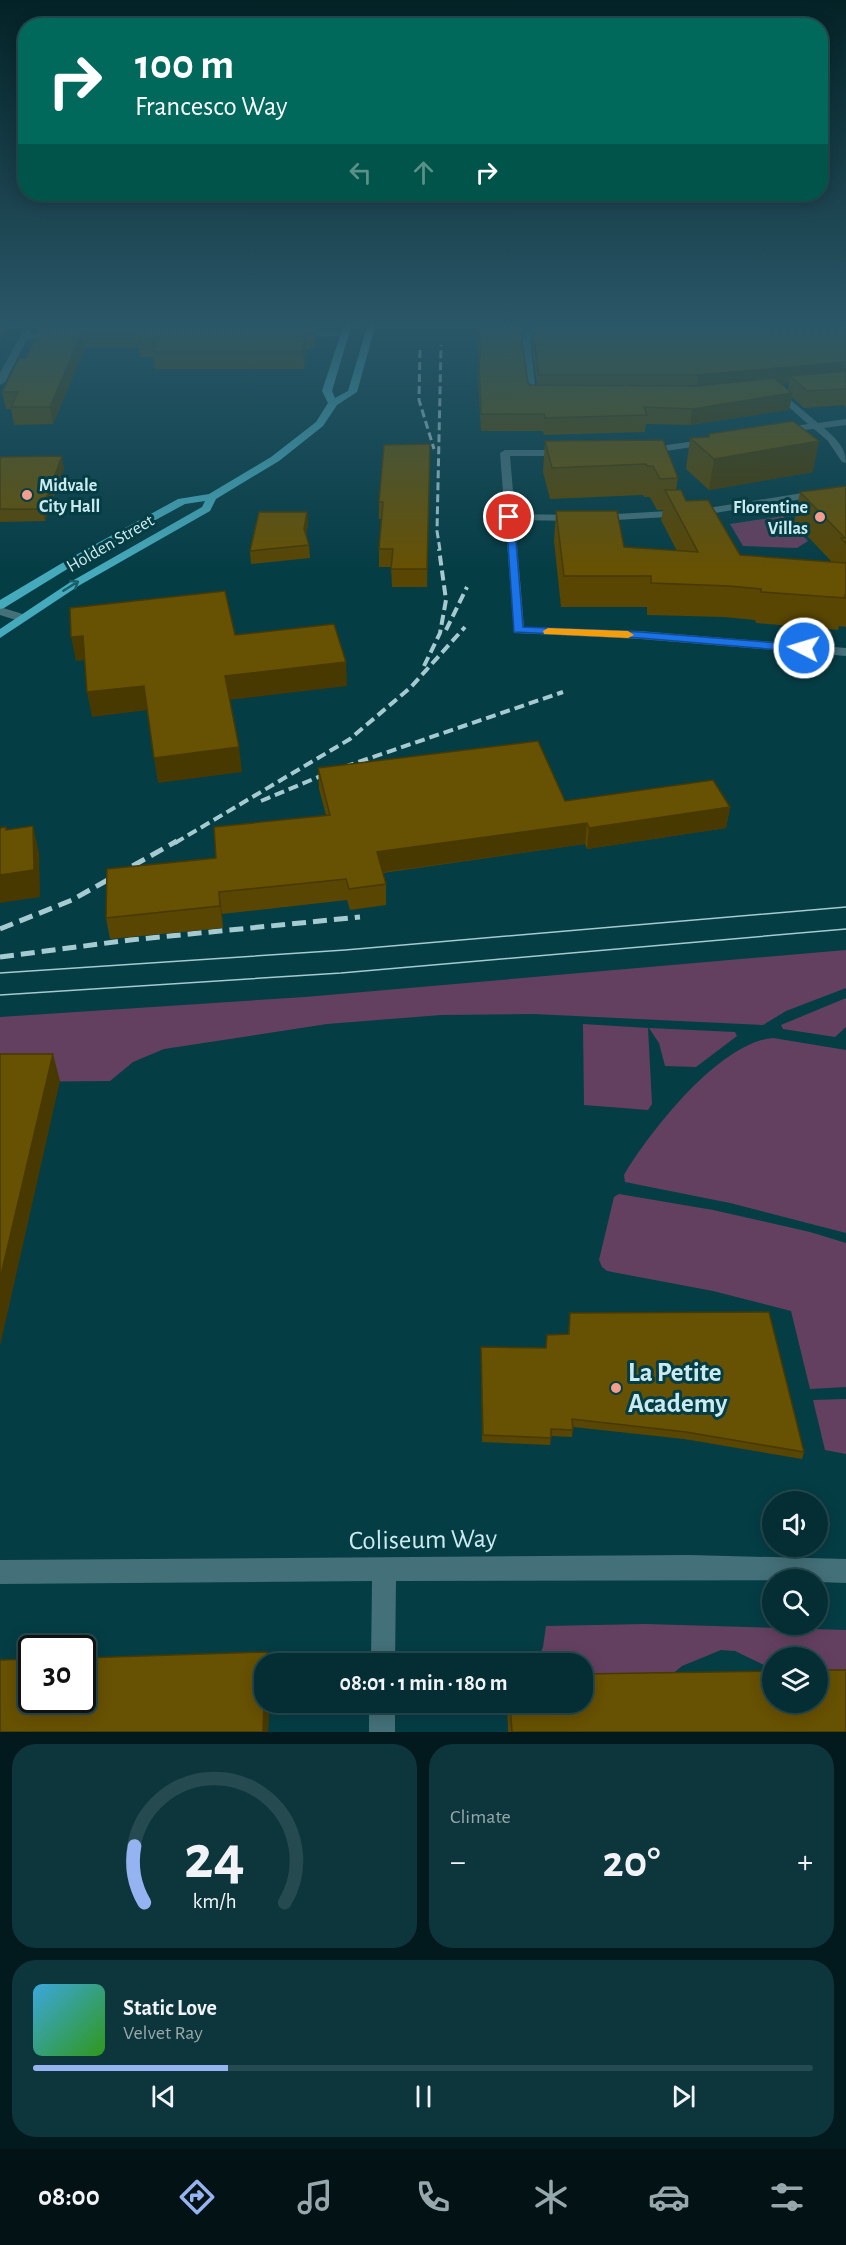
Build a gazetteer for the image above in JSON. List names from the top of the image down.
{
  "streets": {
    "main road": ["Holden Street"],
    "street": ["Coliseum Way"]
  },
  "places": ["Midvale City Hall", "Florentine Villas", "La Petite Academy"],
  "page": {
    "turn": ["100 m", "Francesco Way"],
    "limit": "30",
    "trip": "08:01 · 1 min · 180 m",
    "tile": "Climate",
    "heat": ["−", "20°", "+"],
    "song": ["Static Love", "Velvet Ray"],
    "tabs": "08:00",
    "gauge": ["24", "km/h"]
  }
}
